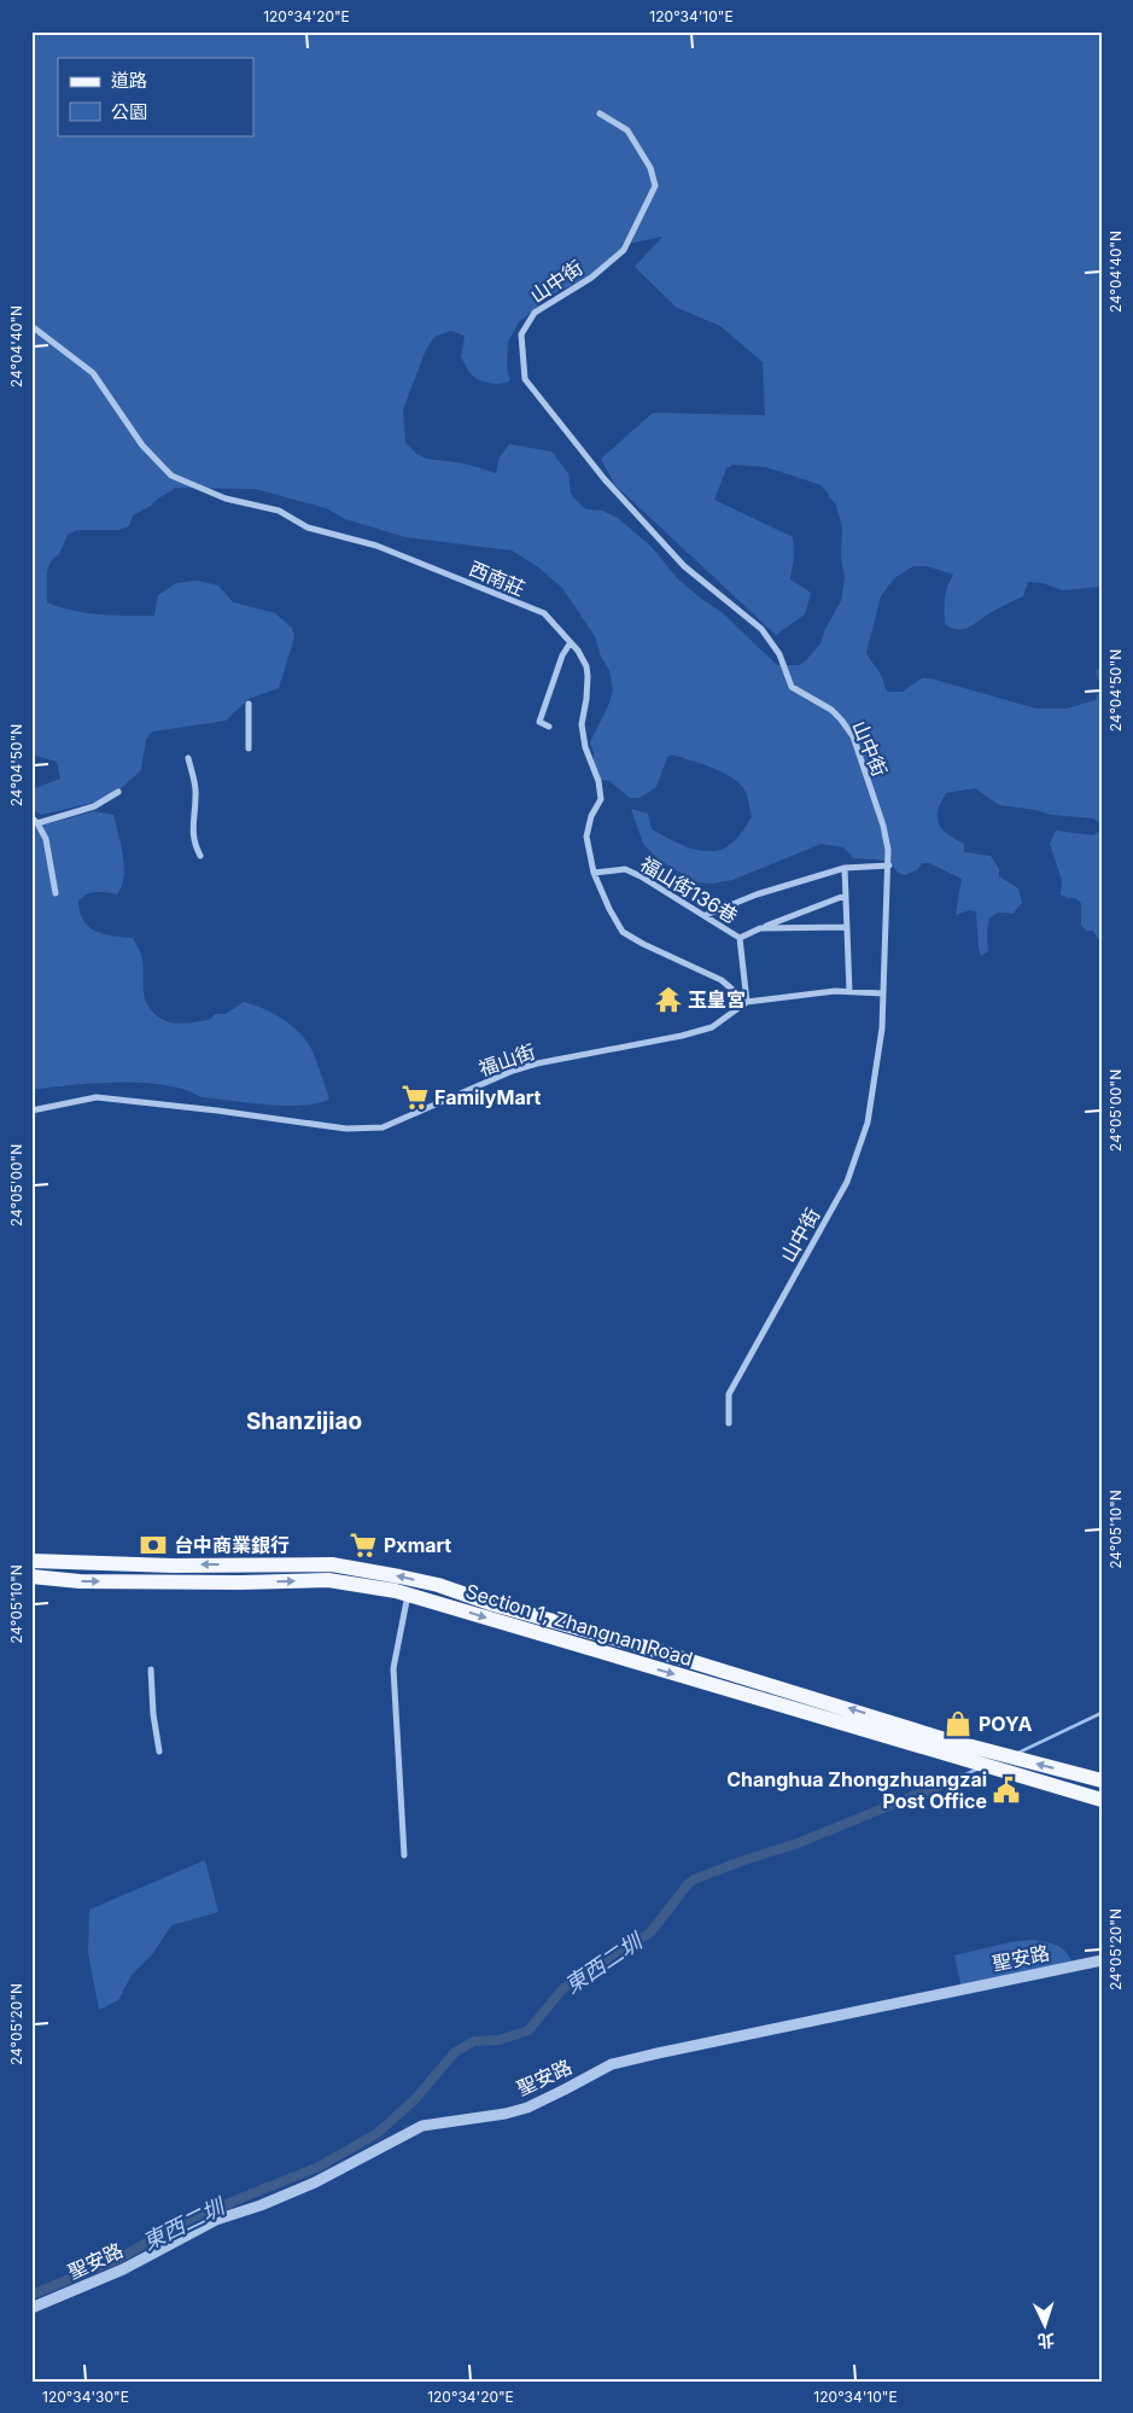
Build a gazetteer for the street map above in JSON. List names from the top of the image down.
{
  "streets": {
    "main road": ["Section 1, Zhangnan Road"],
    "street": [
      "山中街",
      "西南莊",
      "福山街136巷",
      "福山街",
      "聖安路"
    ]
  },
  "crossings": [
    ["山中街", "福山街"],
    ["西南莊", "福山街136巷"],
    ["西南莊", "福山街"],
    ["福山街136巷", "福山街"]
  ],
  "districts": ["Shanzijiao"],
  "water": ["東西二圳"],
  "places": {
    "temple": ["玉皇宮"],
    "supermarket": ["FamilyMart", "Pxmart"],
    "bank": ["台中商業銀行"],
    "shop": ["POYA"],
    "public building": ["Changhua Zhongzhuangzai Post Office"]
  },
  "legend": ["道路", "公園"],
  "north": "bottom",
  "coordinates": [
    "120°34'20\"E",
    "120°34'10\"E",
    "24°04'40\"N",
    "24°04'50\"N",
    "24°05'00\"N",
    "24°05'10\"N",
    "24°05'20\"N",
    "120°34'30\"E"
  ]
}
